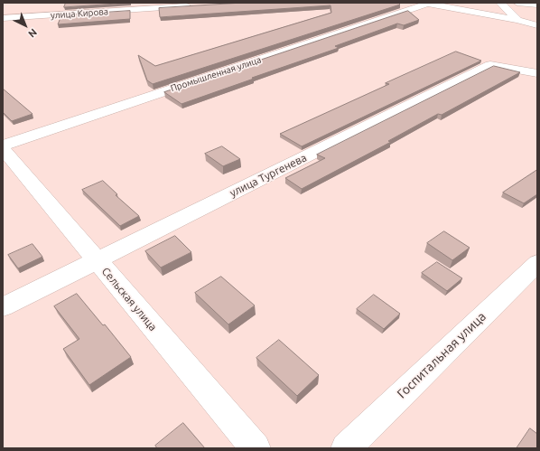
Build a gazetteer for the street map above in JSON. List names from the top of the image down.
{
  "streets": {
    "street": [
      "улица Кирова",
      "Промышленная улица",
      "улица Тургенева",
      "Сельская улица",
      "Госпитальная улица"
    ]
  },
  "crossings": [
    ["улица Тургенева", "Сельская улица"]
  ],
  "north": "bottom right"
}
